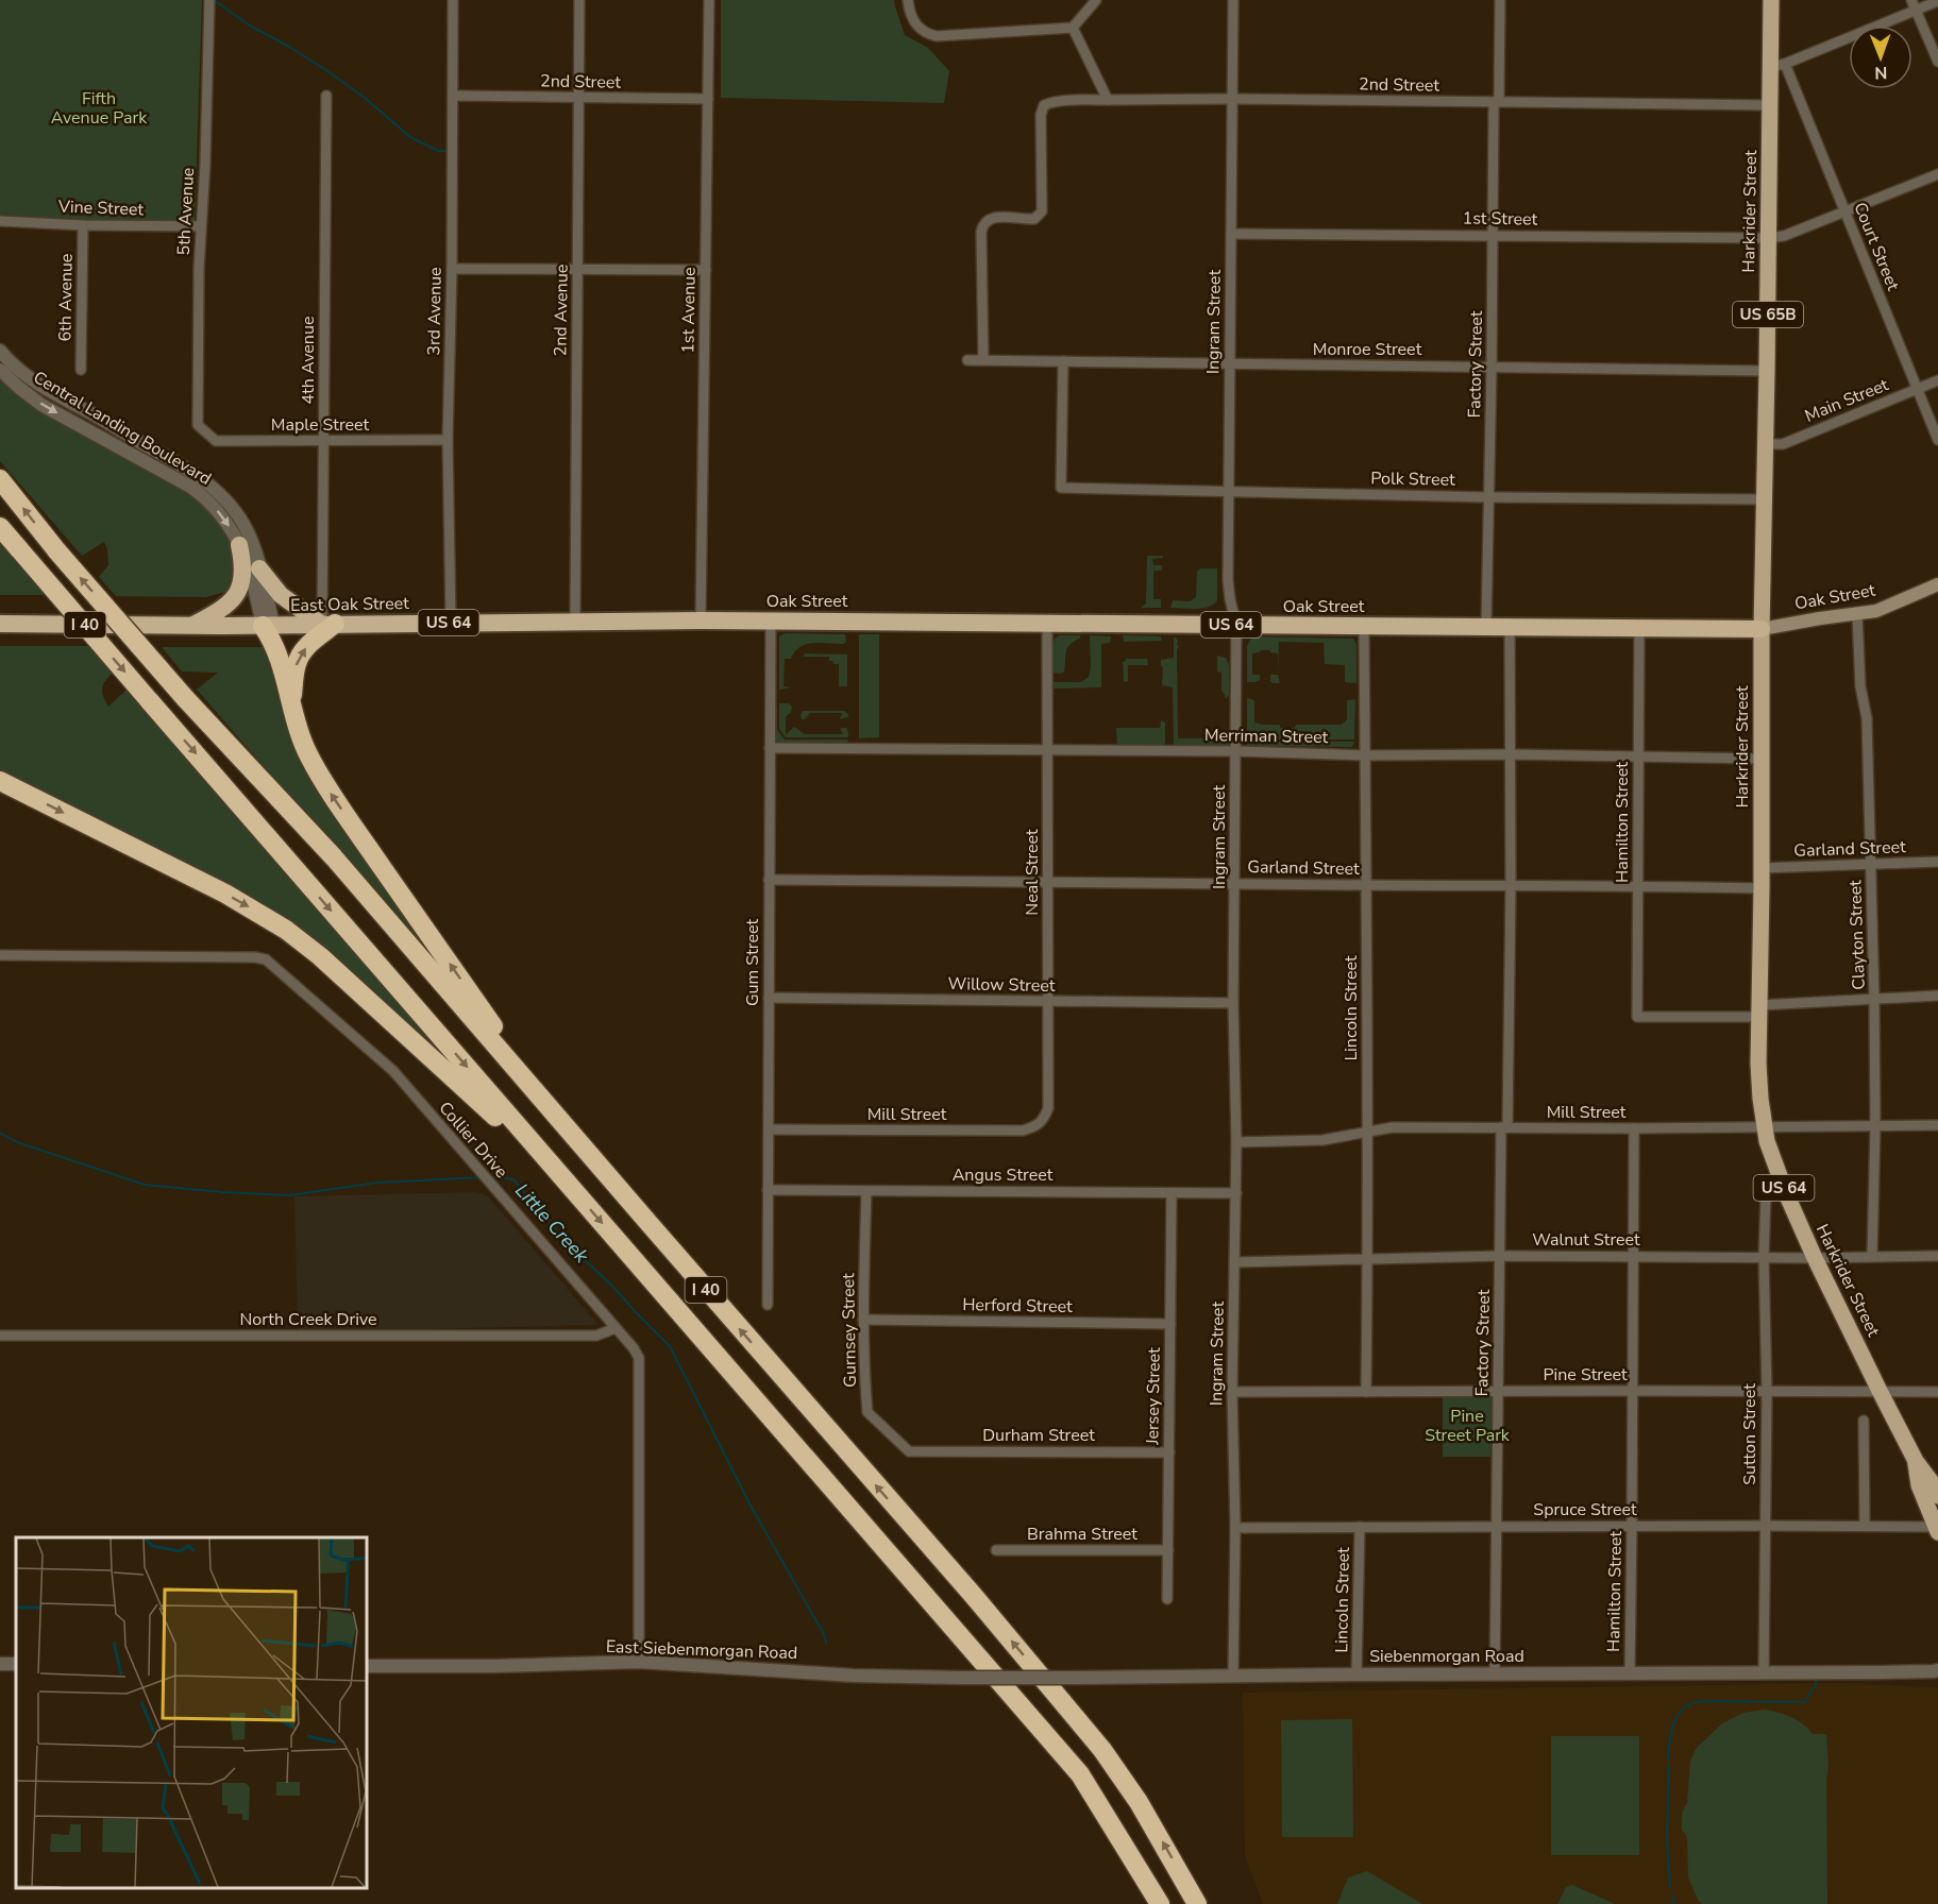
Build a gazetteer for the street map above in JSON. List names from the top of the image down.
{
  "streets": {
    "highway": [
      "Oak Street",
      "East Oak Street",
      "US 64",
      "I 40"
    ],
    "main road": ["Harkrider Street", "US 65B"],
    "street": [
      "2nd Street",
      "Vine Street",
      "5th Avenue",
      "1st Street",
      "Court Street",
      "6th Avenue",
      "2nd Avenue",
      "1st Avenue",
      "3rd Avenue",
      "Ingram Street",
      "Monroe Street",
      "4th Avenue",
      "Factory Street",
      "Main Street",
      "Maple Street",
      "Central Landing Boulevard",
      "Polk Street",
      "Merriman Street",
      "Hamilton Street",
      "Garland Street",
      "Neal Street",
      "Clayton Street",
      "Gum Street",
      "Willow Street",
      "Lincoln Street",
      "Mill Street",
      "Collier Drive",
      "Angus Street",
      "Walnut Street",
      "Herford Street",
      "North Creek Drive",
      "Gurnsey Street",
      "Pine Street",
      "Jersey Street",
      "Sutton Street",
      "Durham Street",
      "Spruce Street",
      "Brahma Street",
      "East Siebenmorgan Road",
      "Siebenmorgan Road"
    ]
  },
  "crossings": [
    ["2nd Street", "Harkrider Street"],
    ["2nd Street", "2nd Avenue"],
    ["2nd Street", "1st Avenue"],
    ["2nd Street", "3rd Avenue"],
    ["2nd Street", "Ingram Street"],
    ["2nd Street", "Monroe Street"],
    ["2nd Street", "Factory Street"],
    ["Vine Street", "5th Avenue"],
    ["Vine Street", "6th Avenue"],
    ["5th Avenue", "Maple Street"],
    ["Harkrider Street", "1st Street"],
    ["Harkrider Street", "Court Street"],
    ["Harkrider Street", "Monroe Street"],
    ["Harkrider Street", "Main Street"],
    ["Harkrider Street", "Polk Street"],
    ["Harkrider Street", "Oak Street"],
    ["Harkrider Street", "Merriman Street"],
    ["Harkrider Street", "Hamilton Street"],
    ["Harkrider Street", "Garland Street"],
    ["Harkrider Street", "Mill Street"],
    ["Harkrider Street", "Walnut Street"],
    ["Harkrider Street", "Pine Street"],
    ["Harkrider Street", "Spruce Street"],
    ["1st Street", "Court Street"],
    ["1st Street", "Ingram Street"],
    ["1st Street", "Factory Street"],
    ["Court Street", "Main Street"],
    ["2nd Avenue", "East Oak Street"],
    ["1st Avenue", "Oak Street"],
    ["1st Avenue", "East Oak Street"],
    ["3rd Avenue", "Maple Street"],
    ["3rd Avenue", "East Oak Street"],
    ["Ingram Street", "Monroe Street"],
    ["Ingram Street", "Polk Street"],
    ["Ingram Street", "Oak Street"],
    ["Ingram Street", "Merriman Street"],
    ["Ingram Street", "Garland Street"],
    ["Ingram Street", "Willow Street"],
    ["Ingram Street", "Mill Street"],
    ["Ingram Street", "Angus Street"],
    ["Ingram Street", "Walnut Street"],
    ["Ingram Street", "Pine Street"],
    ["Ingram Street", "Spruce Street"],
    ["Ingram Street", "Siebenmorgan Road"],
    ["Monroe Street", "Factory Street"],
    ["Monroe Street", "Polk Street"],
    ["4th Avenue", "Maple Street"],
    ["4th Avenue", "East Oak Street"],
    ["Factory Street", "Polk Street"],
    ["Factory Street", "Oak Street"],
    ["Factory Street", "Merriman Street"],
    ["Factory Street", "Garland Street"],
    ["Factory Street", "Mill Street"],
    ["Factory Street", "Walnut Street"],
    ["Factory Street", "Pine Street"],
    ["Factory Street", "Spruce Street"],
    ["Factory Street", "Siebenmorgan Road"],
    ["Central Landing Boulevard", "East Oak Street"],
    ["Oak Street", "East Oak Street"],
    ["Oak Street", "Hamilton Street"],
    ["Oak Street", "Neal Street"],
    ["Oak Street", "Clayton Street"],
    ["Oak Street", "Gum Street"],
    ["Oak Street", "Lincoln Street"],
    ["Merriman Street", "Hamilton Street"],
    ["Merriman Street", "Neal Street"],
    ["Merriman Street", "Gum Street"],
    ["Merriman Street", "Lincoln Street"],
    ["Hamilton Street", "Garland Street"],
    ["Hamilton Street", "Mill Street"],
    ["Hamilton Street", "Walnut Street"],
    ["Hamilton Street", "Pine Street"],
    ["Hamilton Street", "Spruce Street"],
    ["Hamilton Street", "Siebenmorgan Road"],
    ["Garland Street", "Neal Street"],
    ["Garland Street", "Clayton Street"],
    ["Garland Street", "Gum Street"],
    ["Garland Street", "Lincoln Street"],
    ["Neal Street", "Willow Street"],
    ["Neal Street", "Mill Street"],
    ["Clayton Street", "Mill Street"],
    ["Clayton Street", "Walnut Street"],
    ["Gum Street", "Willow Street"],
    ["Gum Street", "Mill Street"],
    ["Gum Street", "Angus Street"],
    ["Lincoln Street", "Mill Street"],
    ["Lincoln Street", "Walnut Street"],
    ["Lincoln Street", "Pine Street"],
    ["Lincoln Street", "Spruce Street"],
    ["Lincoln Street", "Siebenmorgan Road"],
    ["Collier Drive", "North Creek Drive"],
    ["Collier Drive", "East Siebenmorgan Road"],
    ["Angus Street", "Gurnsey Street"],
    ["Angus Street", "Jersey Street"],
    ["Walnut Street", "Sutton Street"],
    ["Herford Street", "Gurnsey Street"],
    ["Herford Street", "Jersey Street"],
    ["Gurnsey Street", "Durham Street"],
    ["Pine Street", "Sutton Street"],
    ["Jersey Street", "Durham Street"],
    ["Jersey Street", "Brahma Street"],
    ["Sutton Street", "Spruce Street"],
    ["Sutton Street", "Siebenmorgan Road"],
    ["East Siebenmorgan Road", "Siebenmorgan Road"]
  ],
  "water": ["Little Creek"],
  "parks": ["Fifth Avenue Park", "Pine Street Park"],
  "north": "bottom"
}
